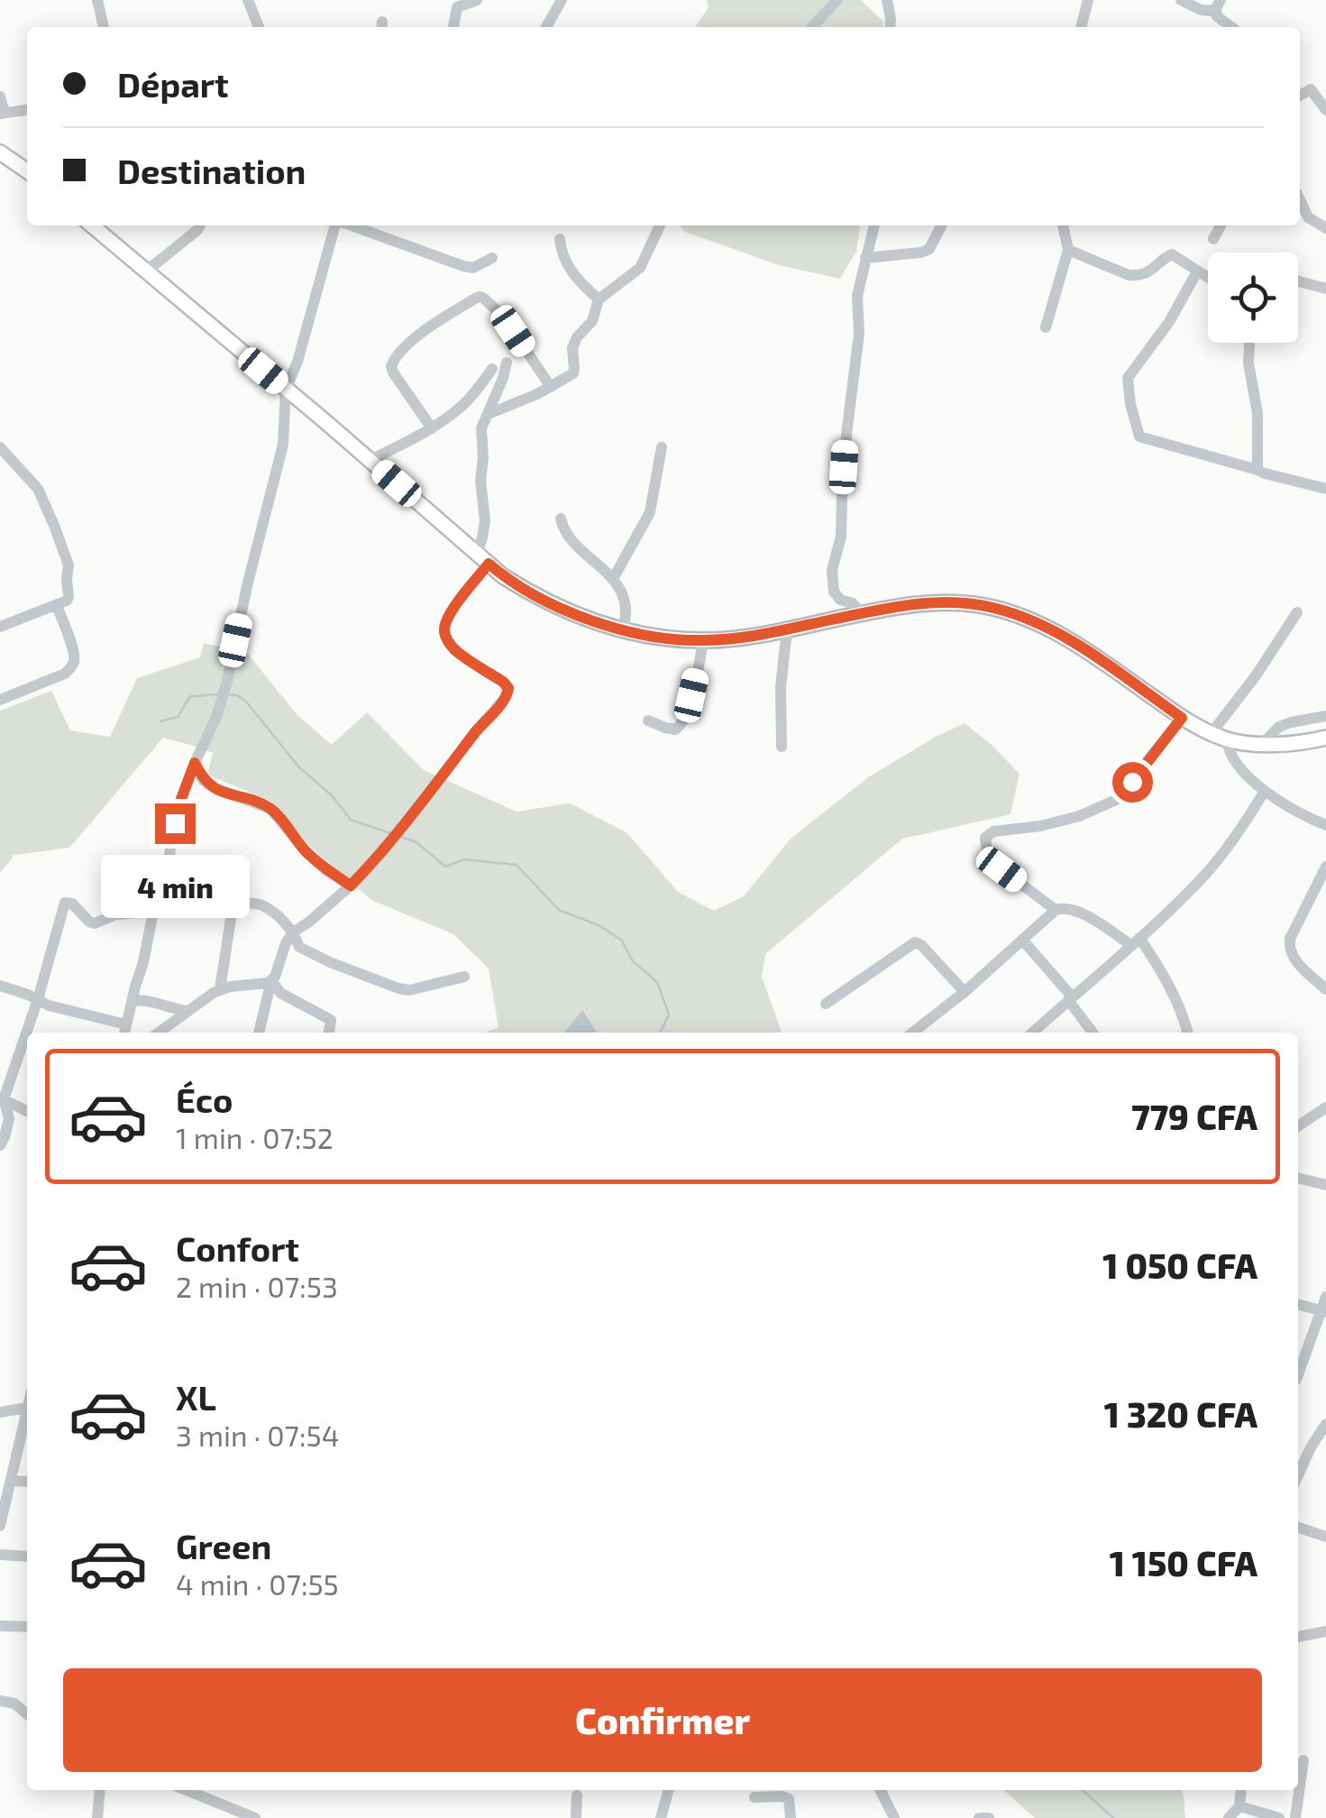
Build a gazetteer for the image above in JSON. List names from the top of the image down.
{
  "page": {
    "banner": ["Départ", "Destination"],
    "bubble": "4 min",
    "list": [
      {
        "name": "Éco",
        "note": "1 min · 07:52",
        "value": "779 CFA"
      },
      {
        "name": "Confort",
        "note": "2 min · 07:53",
        "value": "1 050 CFA"
      },
      {
        "name": "XL",
        "note": "3 min · 07:54",
        "value": "1 320 CFA"
      },
      {
        "name": "Green",
        "note": "4 min · 07:55",
        "value": "1 150 CFA"
      }
    ],
    "buttons": "Confirmer"
  }
}
